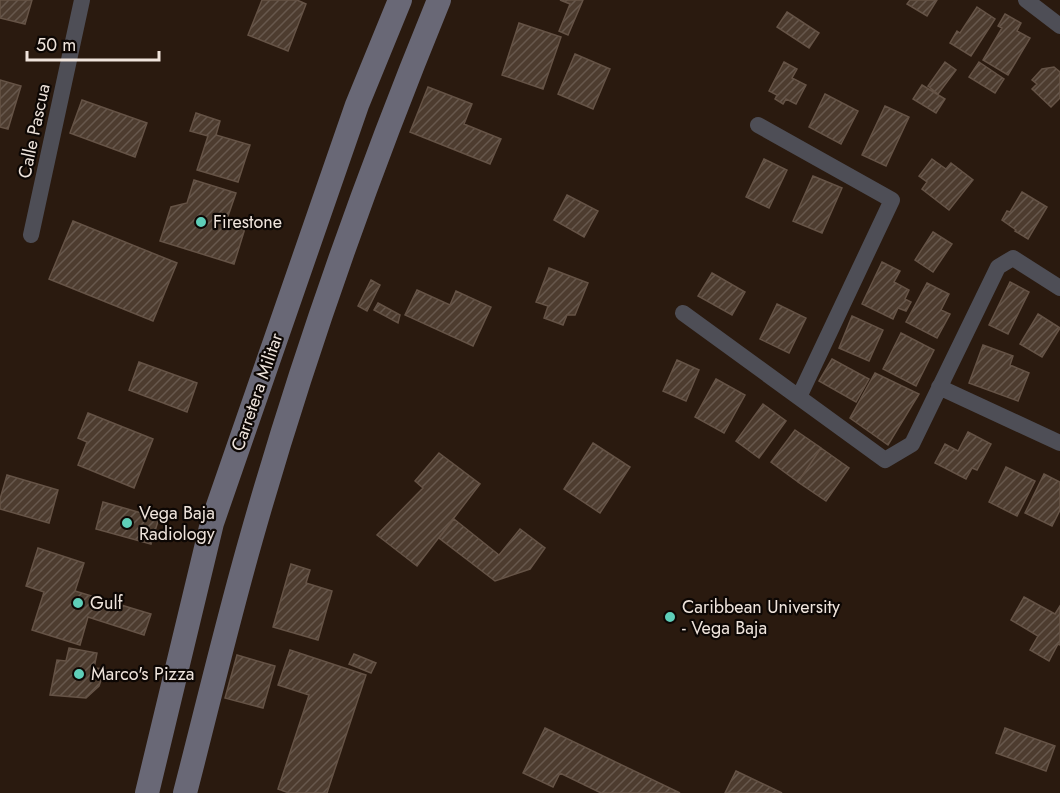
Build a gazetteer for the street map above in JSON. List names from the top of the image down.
{
  "streets": {
    "main road": ["Carretera Militar"],
    "street": ["Calle Pascua"]
  },
  "places": [
    "Firestone",
    "Vega Baja Radiology",
    "Gulf",
    "Caribbean University - Vega Baja",
    "Marco's Pizza"
  ],
  "scale_bar": "50 m"
}
